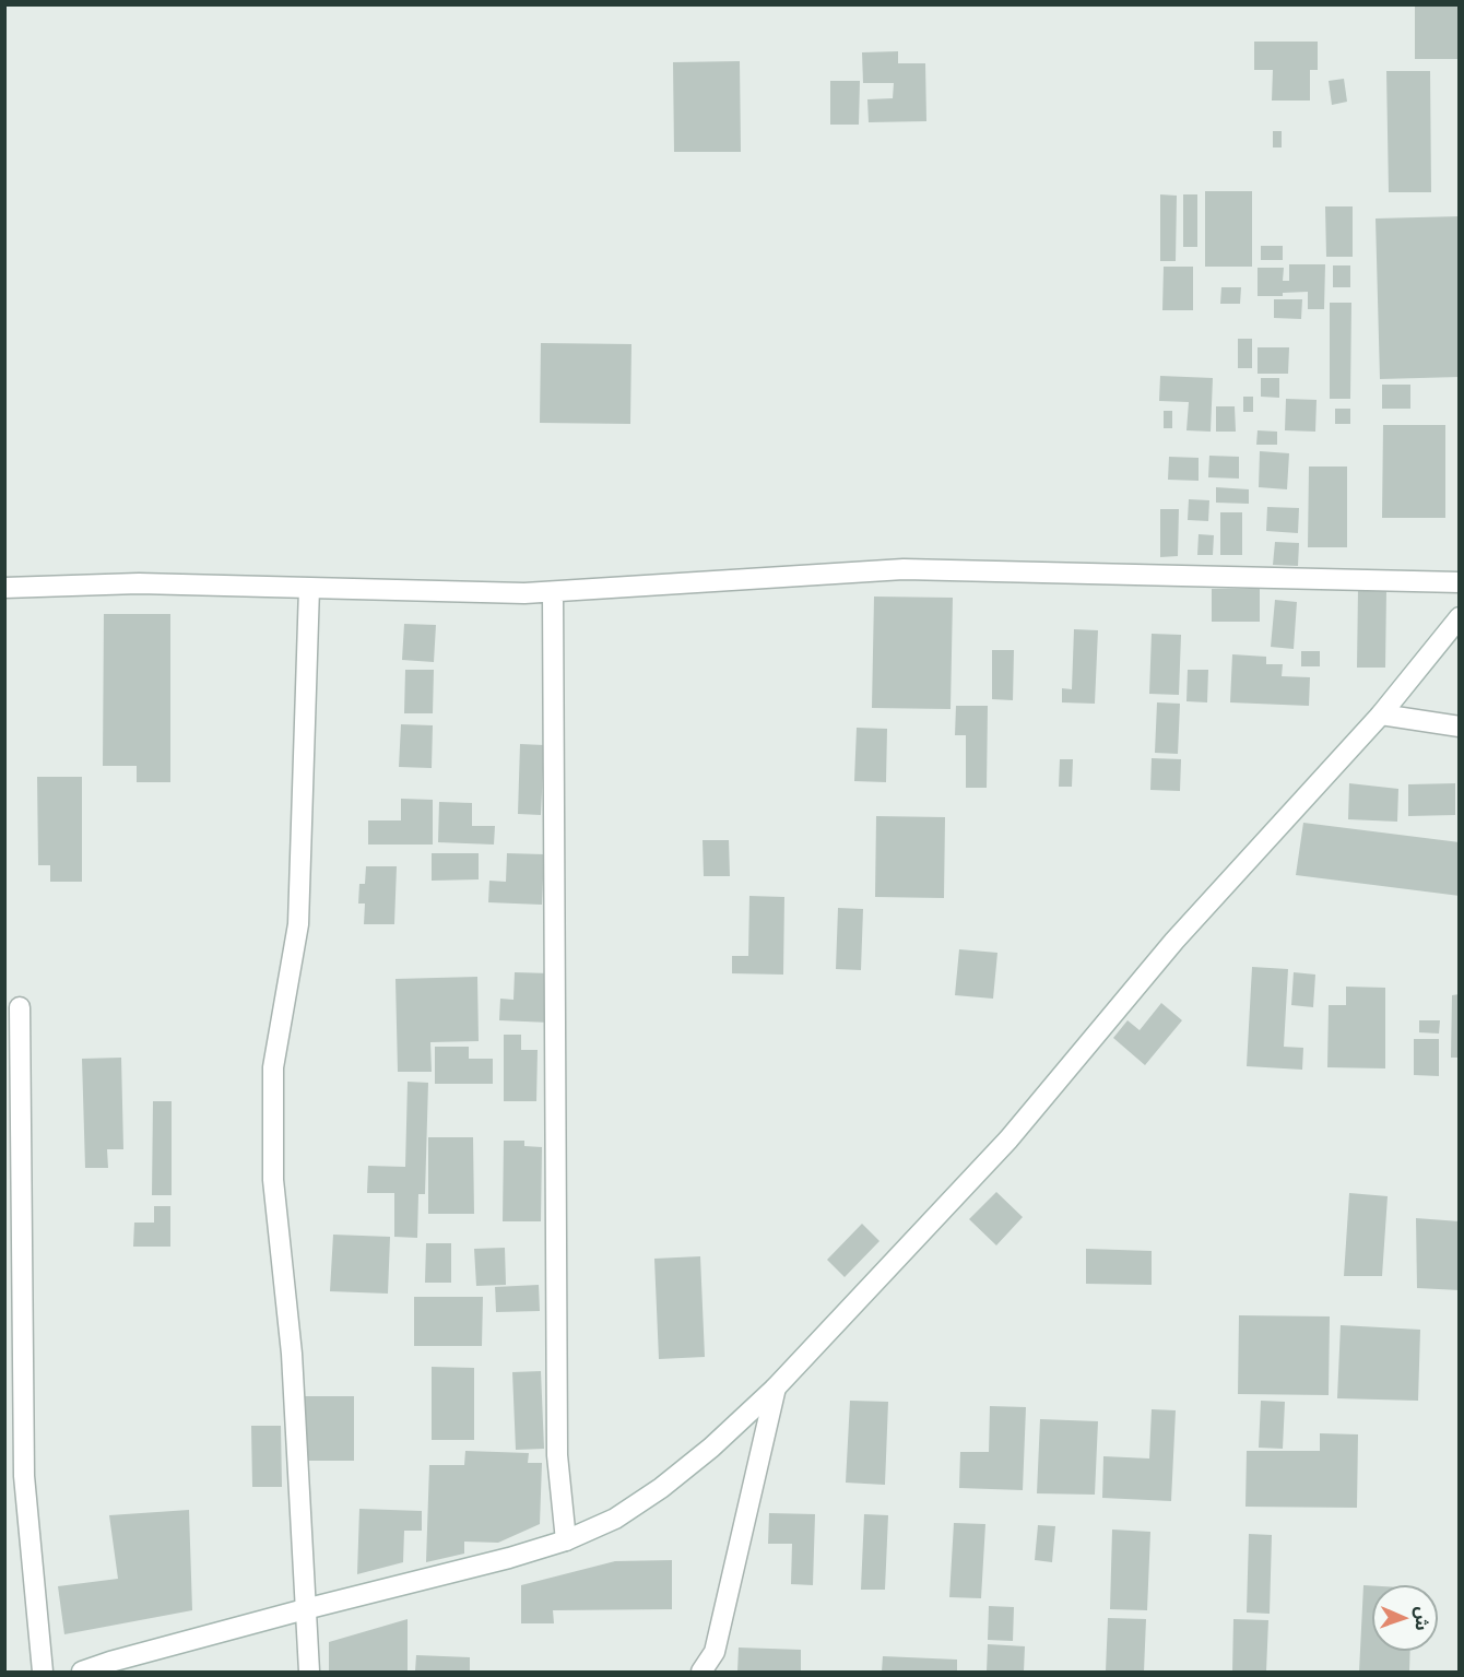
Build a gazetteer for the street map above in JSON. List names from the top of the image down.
{
  "north": "right"
}
